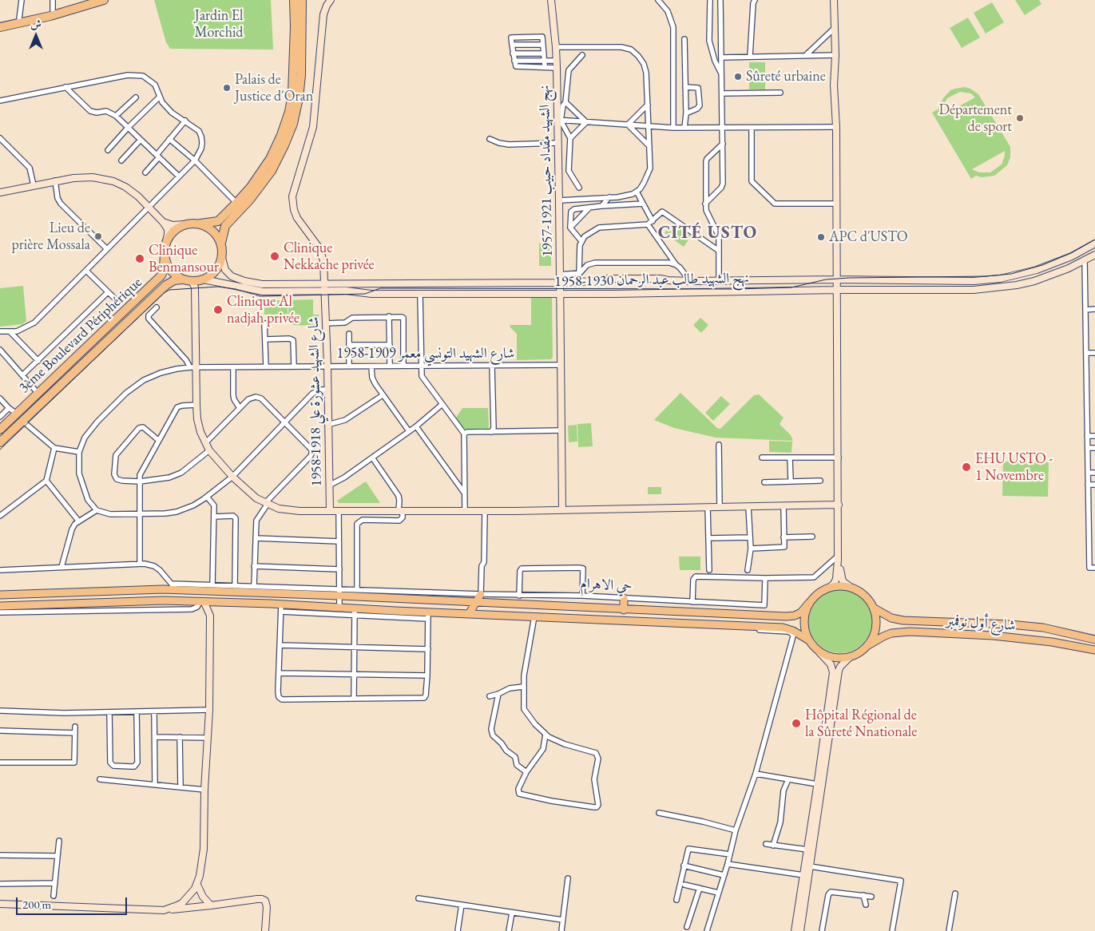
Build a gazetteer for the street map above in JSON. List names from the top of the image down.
{
  "streets": {
    "highway": ["3ème Boulevard Périphérique"],
    "main road": ["شارع أول نوفمبر"],
    "street": [
      "نهج الشهيد مقداد حبيب 1921-1957",
      "نهج الشهيد طالب عبد الرحمان 1930-1958",
      "شارع الشهيد التونسي معمر 1909-1958",
      "شارع الشهيد عشورة علي 1918-1958",
      "حي الاهرام"
    ]
  },
  "crossings": [
    ["نهج الشهيد مقداد حبيب 1921-1957", "نهج الشهيد طالب عبد الرحمان 1930-1958"],
    ["نهج الشهيد مقداد حبيب 1921-1957", "شارع الشهيد التونسي معمر 1909-1958"],
    ["نهج الشهيد طالب عبد الرحمان 1930-1958", "3ème Boulevard Périphérique"],
    ["نهج الشهيد طالب عبد الرحمان 1930-1958", "شارع الشهيد عشورة علي 1918-1958"],
    ["شارع الشهيد التونسي معمر 1909-1958", "شارع الشهيد عشورة علي 1918-1958"]
  ],
  "districts": ["CITÉ USTO"],
  "parks": ["Jardin El Morchid"],
  "places": [
    "Sûreté urbaine",
    "Palais de Justice d'Oran",
    "Département de sport",
    "Lieu de prière Mossala",
    "APC d'USTO",
    "Clinique Nekkache privée",
    "Clinique Benmansour",
    "Clinique Al nadjah privée",
    "EHU USTO - 1 Novembre",
    "Hôpital Régional de la Sûreté Nnationale"
  ],
  "scale_bar": "200 m",
  "north": "top"
}
